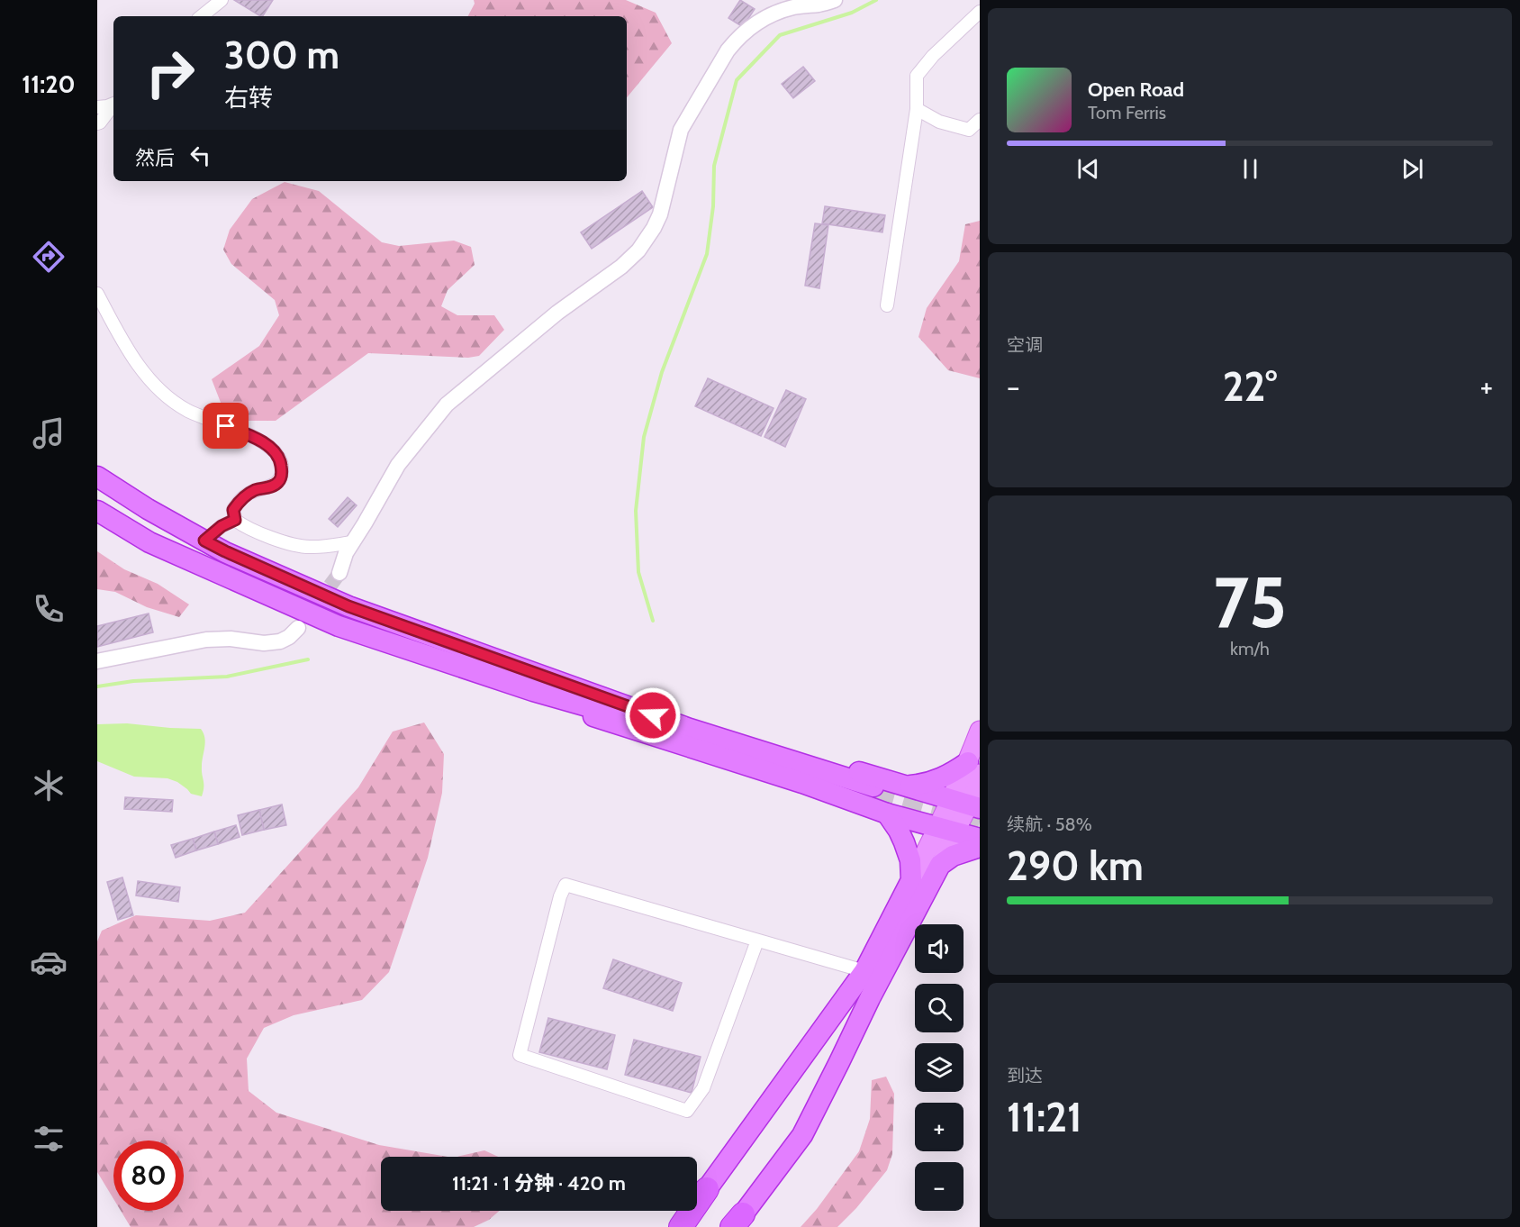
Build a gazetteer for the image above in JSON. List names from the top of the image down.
{
  "page": {
    "tabs": "11:20",
    "turn": ["300 m", "右转"],
    "song": ["Open Road", "Tom Ferris"],
    "then": "然后",
    "tile": [
      "空调",
      ["75", "km/h"],
      ["续航 · 58%", "290 km"],
      ["到达", "11:21"]
    ],
    "heat": ["−", "22°", "+"],
    "map_buttons": ["+", "−"],
    "limit": "80",
    "trip": "11:21 · 1 分钟 · 420 m"
  }
}
